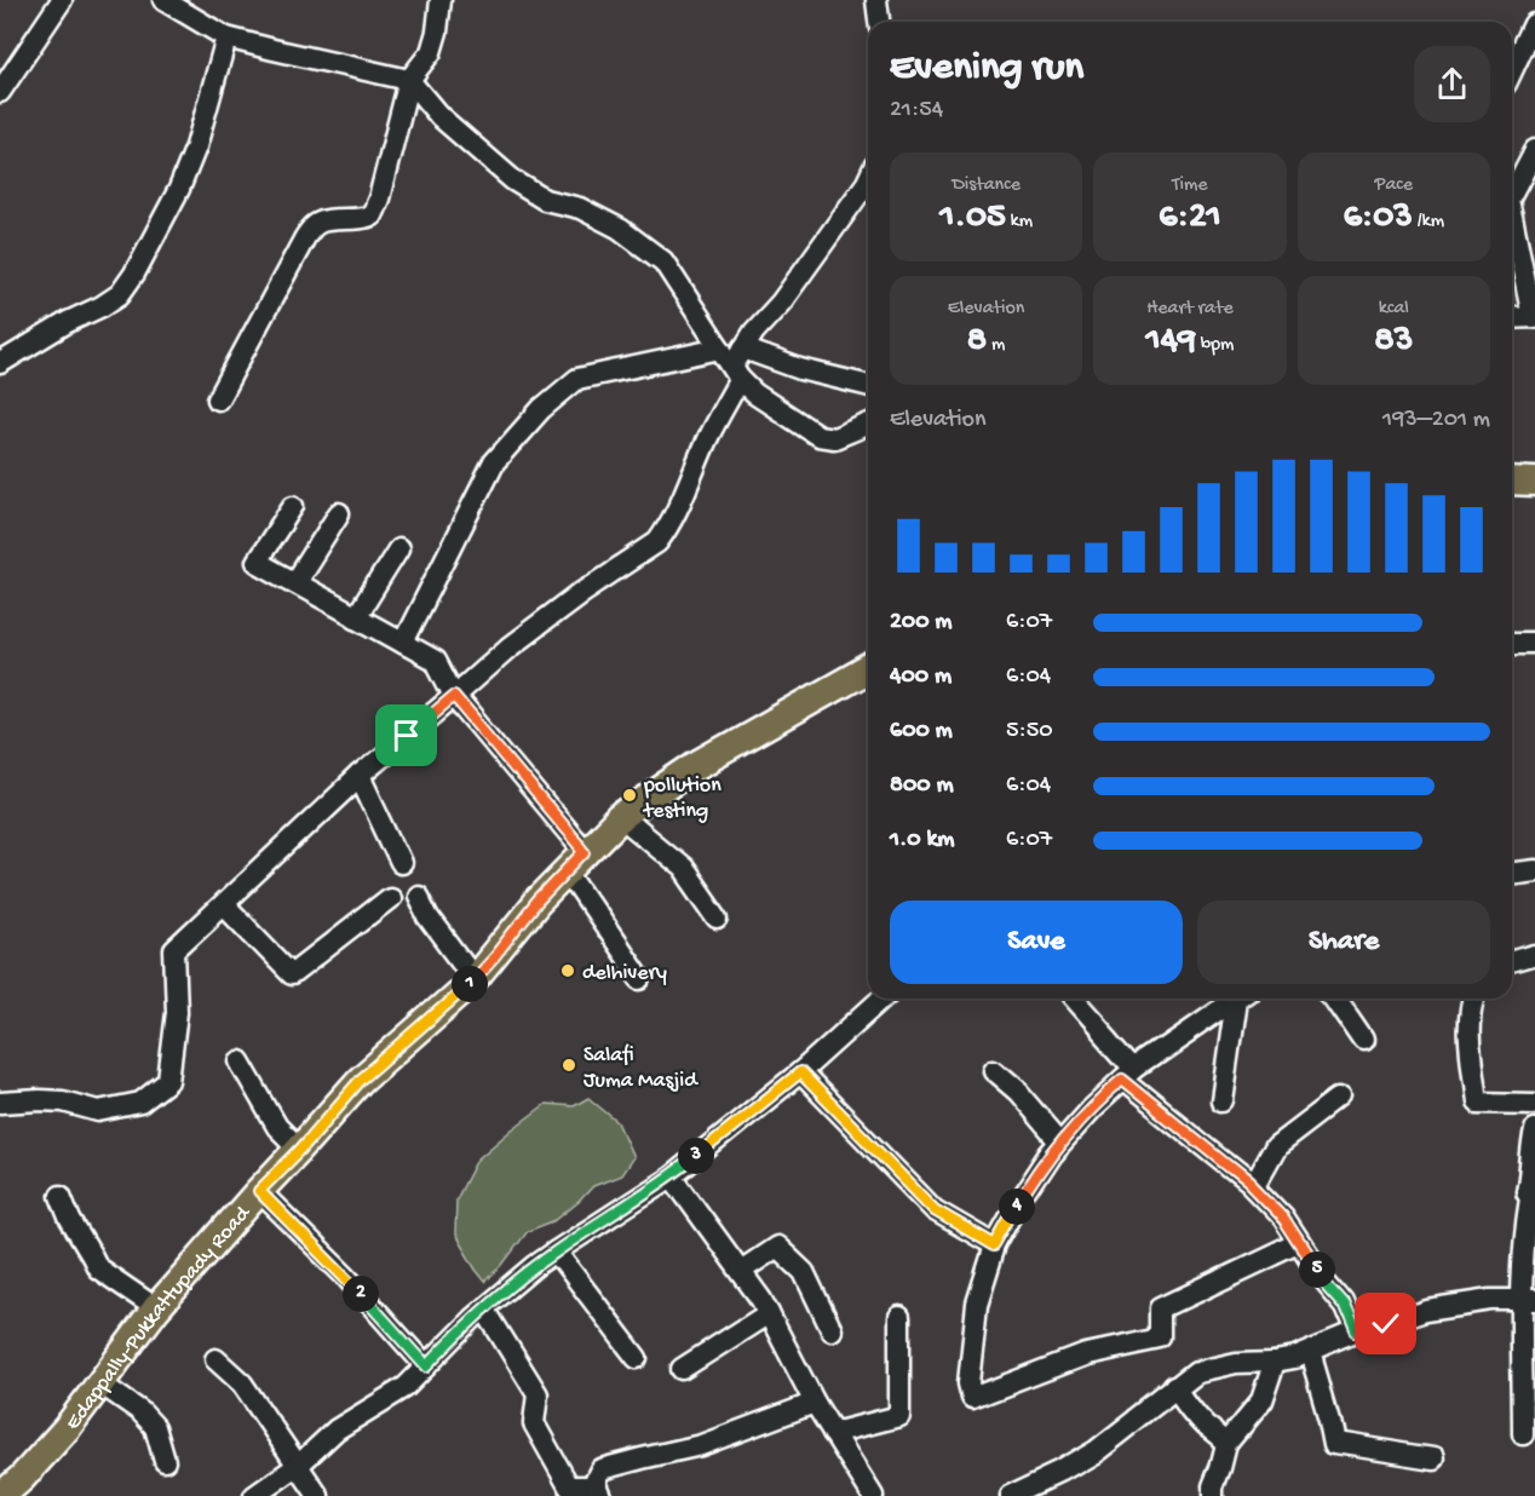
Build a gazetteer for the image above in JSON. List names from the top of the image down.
{
  "streets": {
    "main road": ["Edappally-Pukkattupady Road"]
  },
  "places": ["pollution testing", "delhivery", "Salafi Juma Masjid"],
  "page": {
    "heading": ["Evening run", "21:54"],
    "stats": [
      ["Distance", "1.05 km"],
      ["Time", "6:21"],
      ["Pace", "6:03 /km"],
      ["Elevation", "8 m"],
      ["Heart rate", "149 bpm"],
      ["kcal", "83"]
    ],
    "chart": ["Elevation", "193–201 m"],
    "list": [
      {
        "name": "200 m",
        "note": "6:07"
      },
      {
        "name": "400 m",
        "note": "6:04"
      },
      {
        "name": "600 m",
        "note": "5:50"
      },
      {
        "name": "800 m",
        "note": "6:04"
      },
      {
        "name": "1.0 km",
        "note": "6:07"
      }
    ],
    "buttons": ["Save", "Share"],
    "pins": [
      "1",
      "3",
      "4",
      "5",
      "2"
    ]
  }
}
